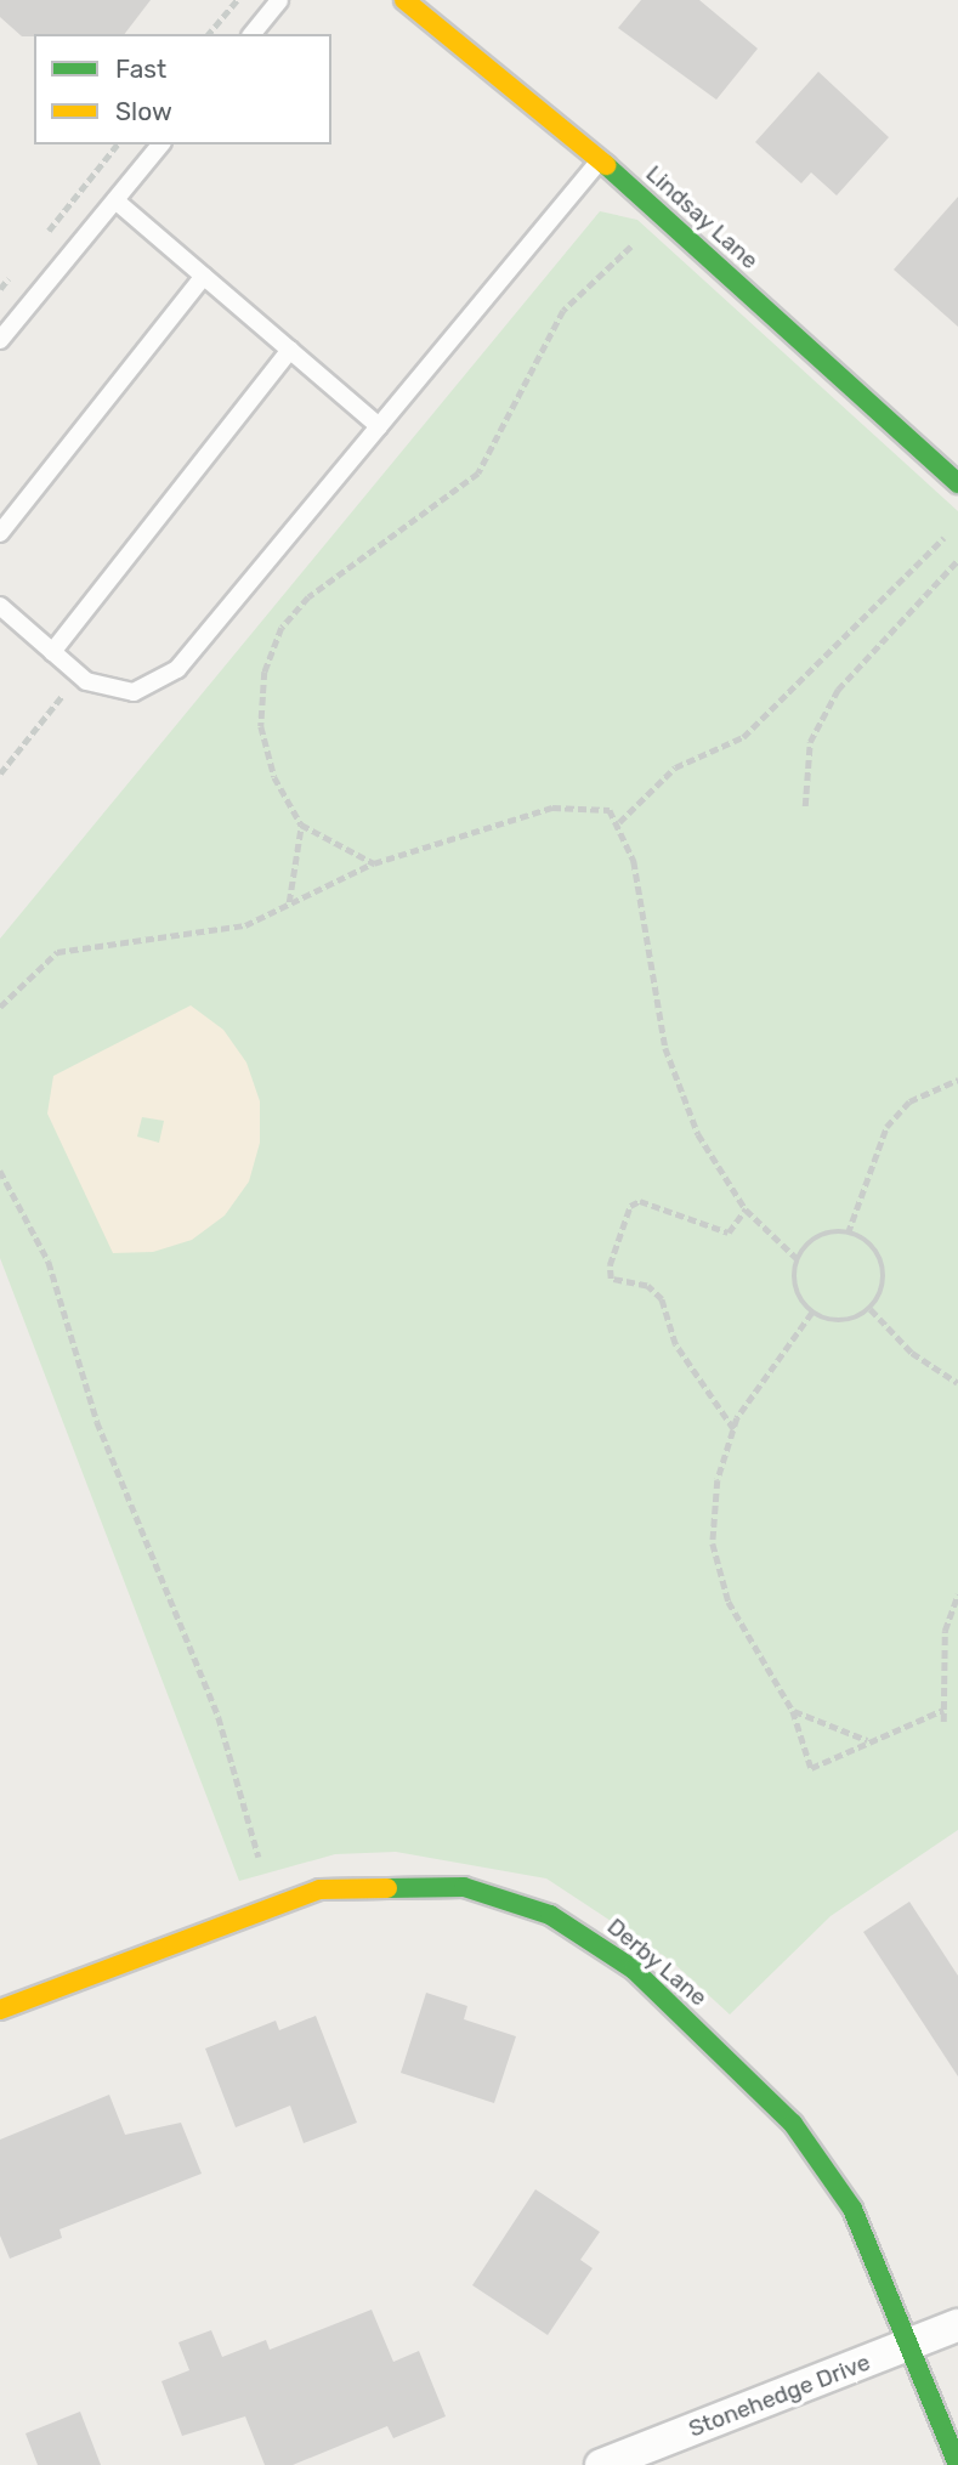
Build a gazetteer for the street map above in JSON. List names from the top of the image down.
{
  "streets": {
    "street": ["Lindsay Lane", "Derby Lane", "Stonehedge Drive"]
  },
  "crossings": [
    ["Derby Lane", "Stonehedge Drive"]
  ],
  "legend": ["Fast", "Slow"]
}
